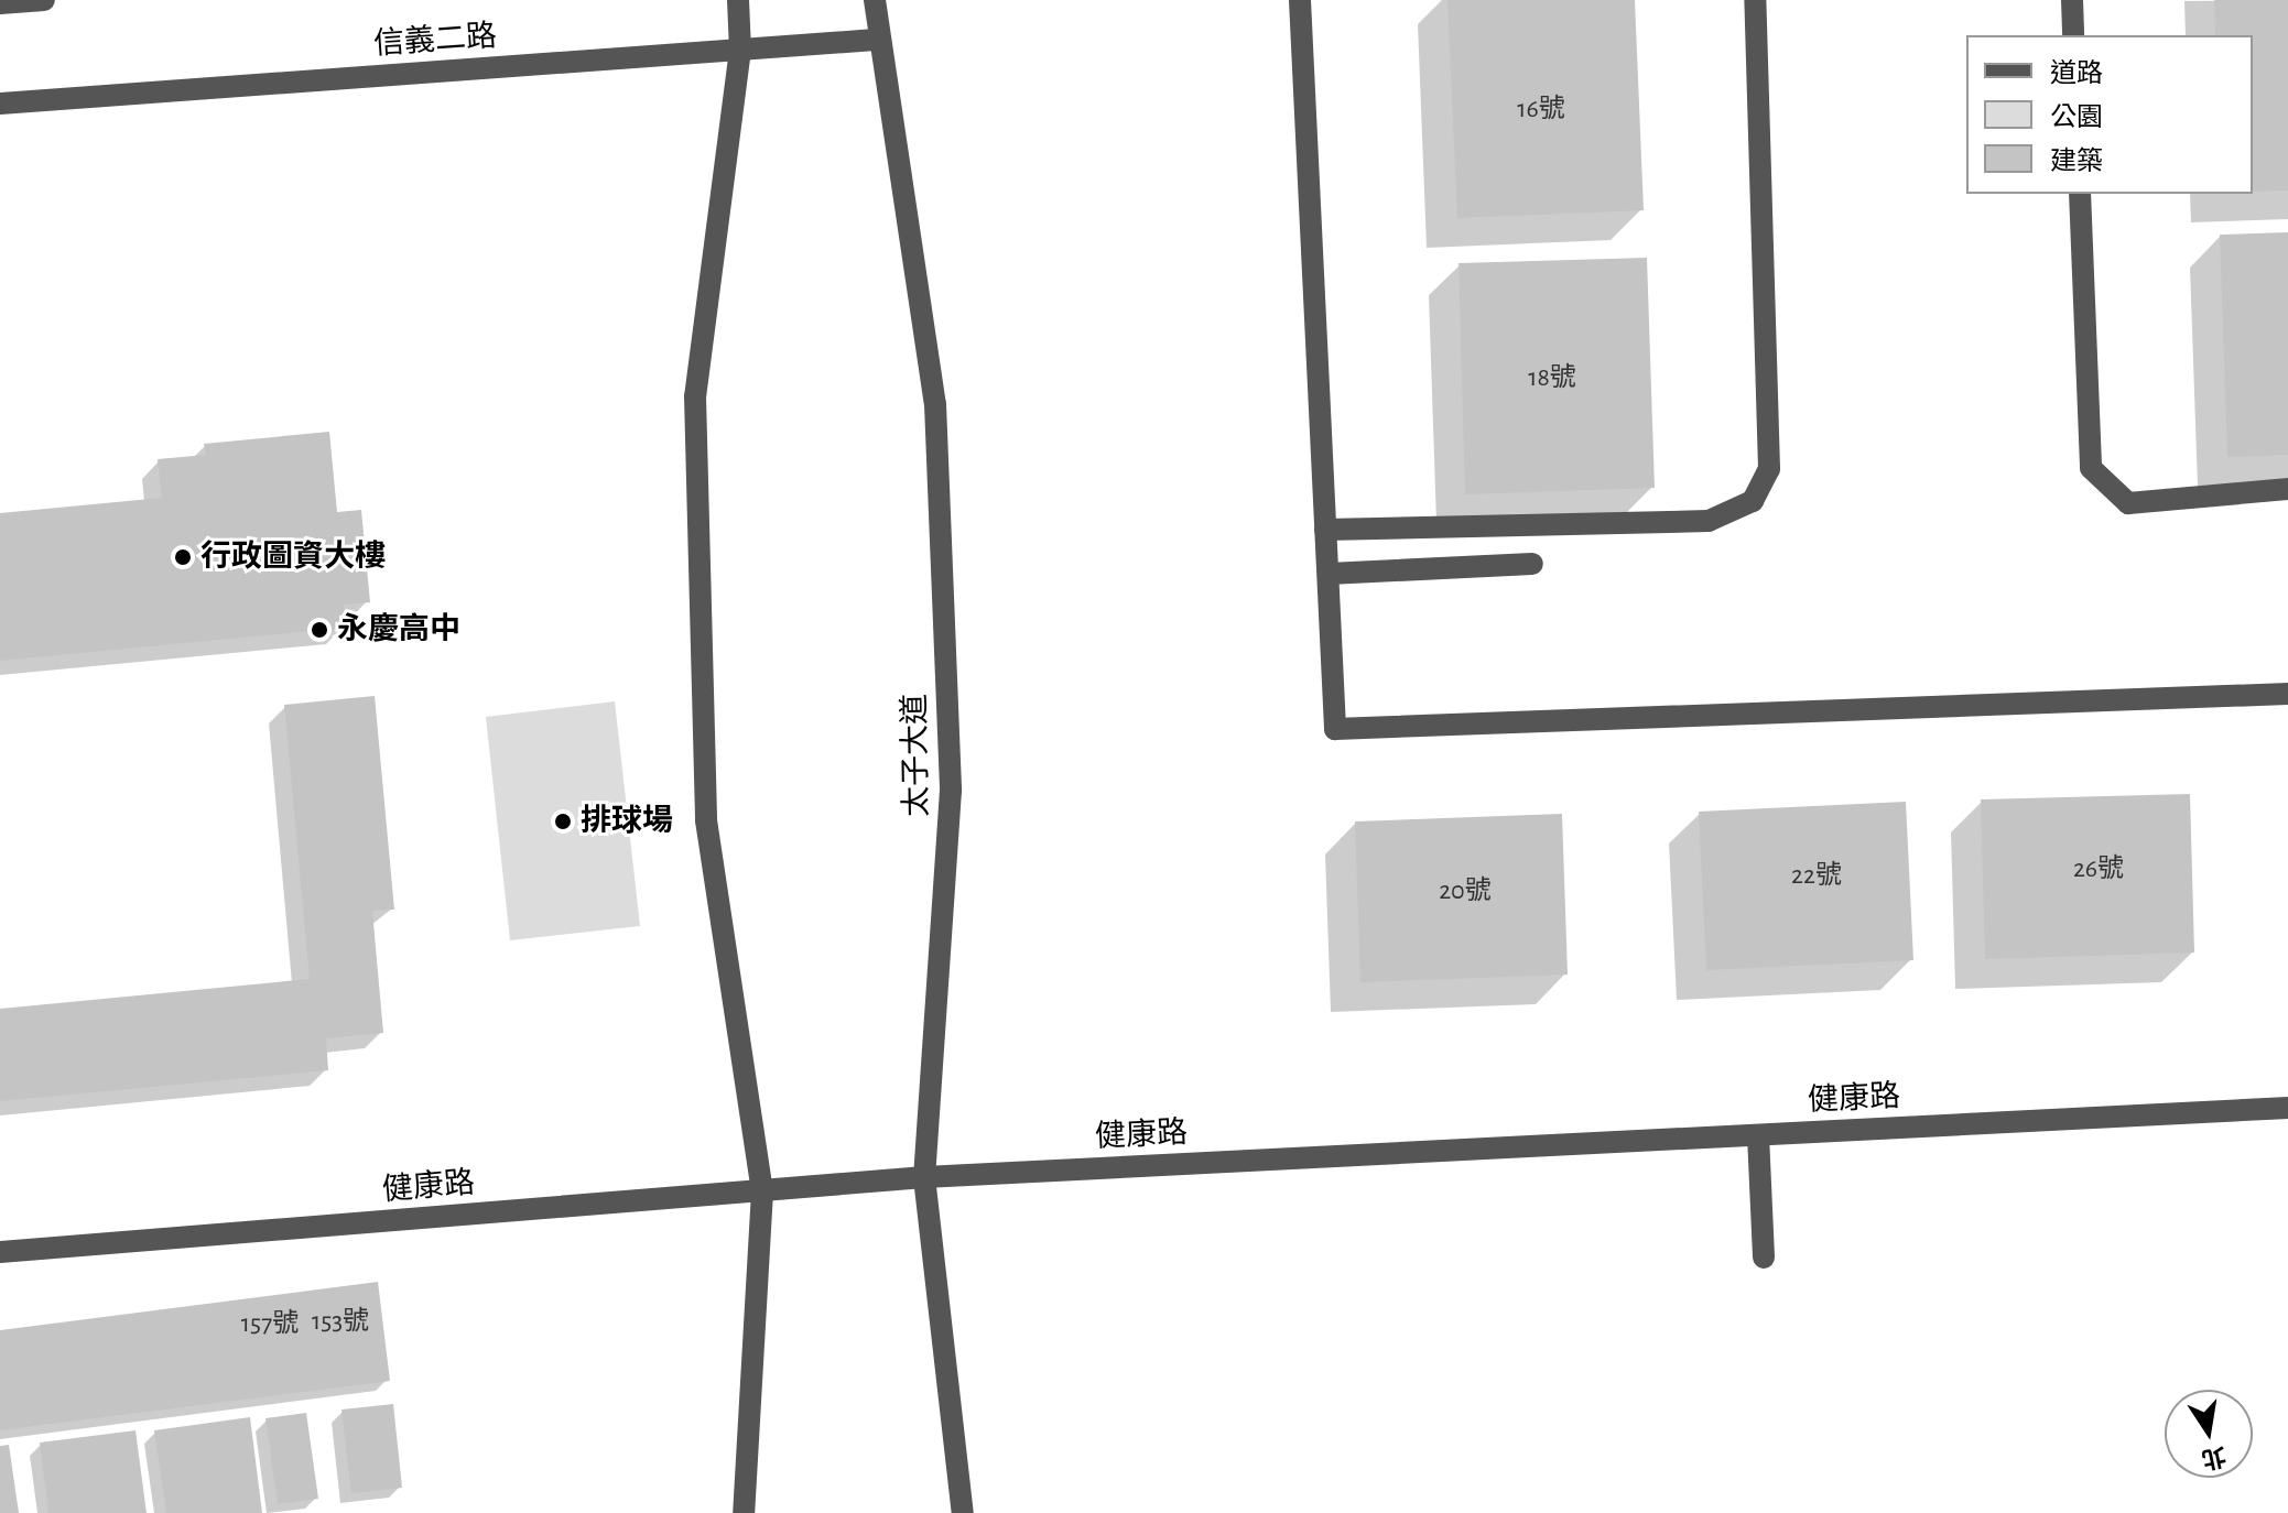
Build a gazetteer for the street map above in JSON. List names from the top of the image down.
{
  "streets": {
    "street": ["信義二路", "太子大道", "健康路"]
  },
  "crossings": [
    ["信義二路", "太子大道"],
    ["太子大道", "健康路"]
  ],
  "places": ["行政圖資大樓", "永慶高中", "排球場"],
  "house_numbers": [
    "16號",
    "18號",
    "26號",
    "22號",
    "20號",
    "153號",
    "157號"
  ],
  "legend": ["道路", "公園", "建築"],
  "north": "bottom"
}
